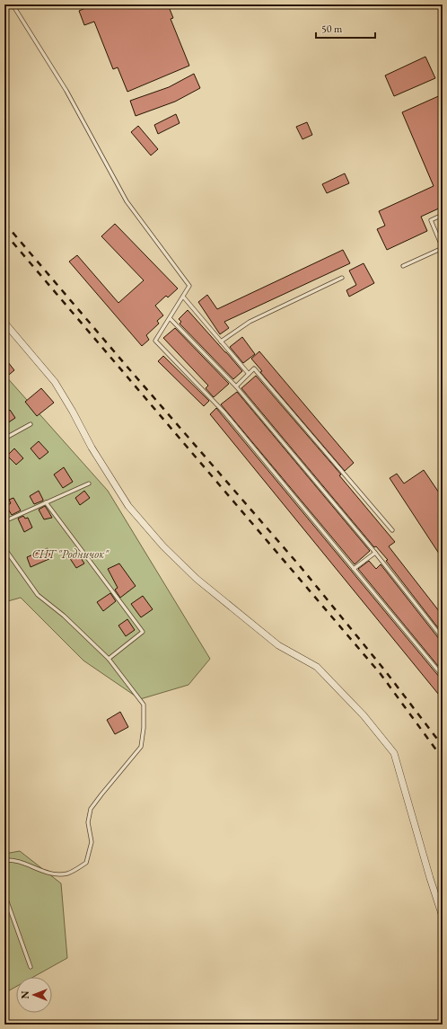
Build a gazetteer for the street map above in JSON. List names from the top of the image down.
{
  "parks": ["СНТ \"Родничок\""],
  "scale_bar": "50 m",
  "north": "left"
}
